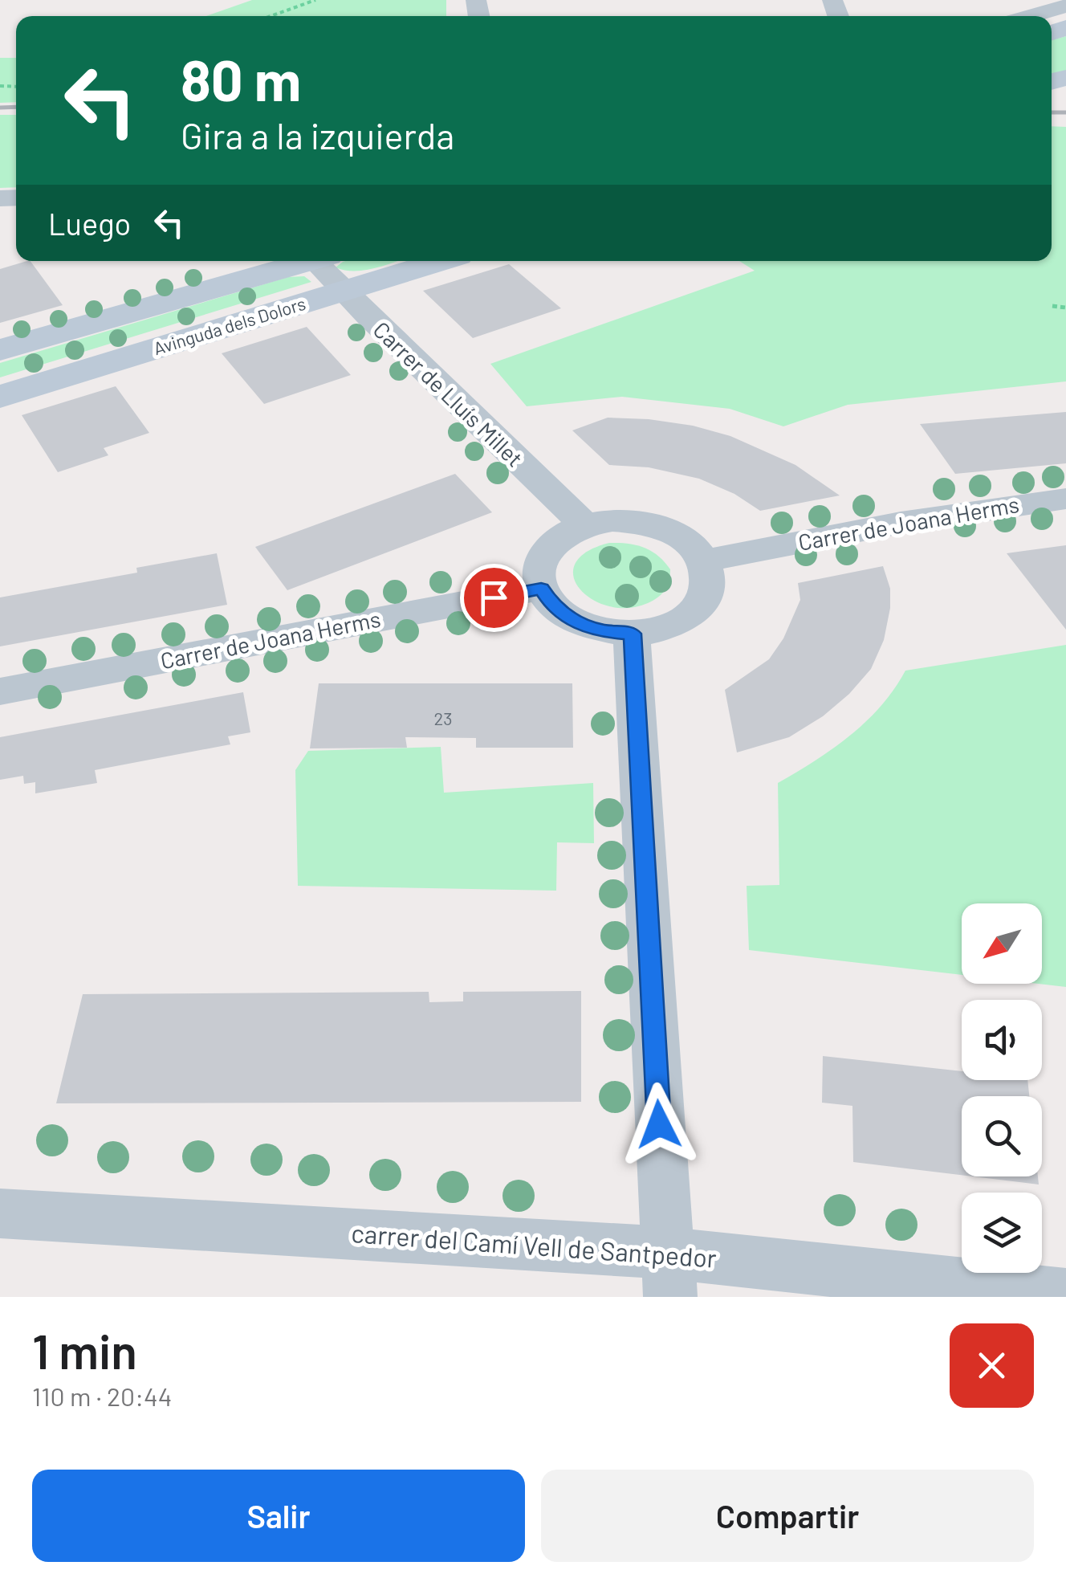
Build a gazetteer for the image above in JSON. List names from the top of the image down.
{
  "streets": {
    "street": [
      "Avinguda dels Dolors",
      "Carrer de Lluís Millet",
      "Carrer de Joana Herms",
      "carrer del Camí Vell de Santpedor"
    ]
  },
  "crossings": [
    ["Avinguda dels Dolors", "Carrer de Lluís Millet"],
    ["Carrer de Lluís Millet", "Carrer de Joana Herms"]
  ],
  "house_numbers": ["23"],
  "north": "bottom left",
  "page": {
    "turn": ["80 m", "Gira a la izquierda"],
    "then": "Luego",
    "heading": ["1 min", "110 m · 20:44"],
    "buttons": ["Salir", "Compartir"]
  }
}
